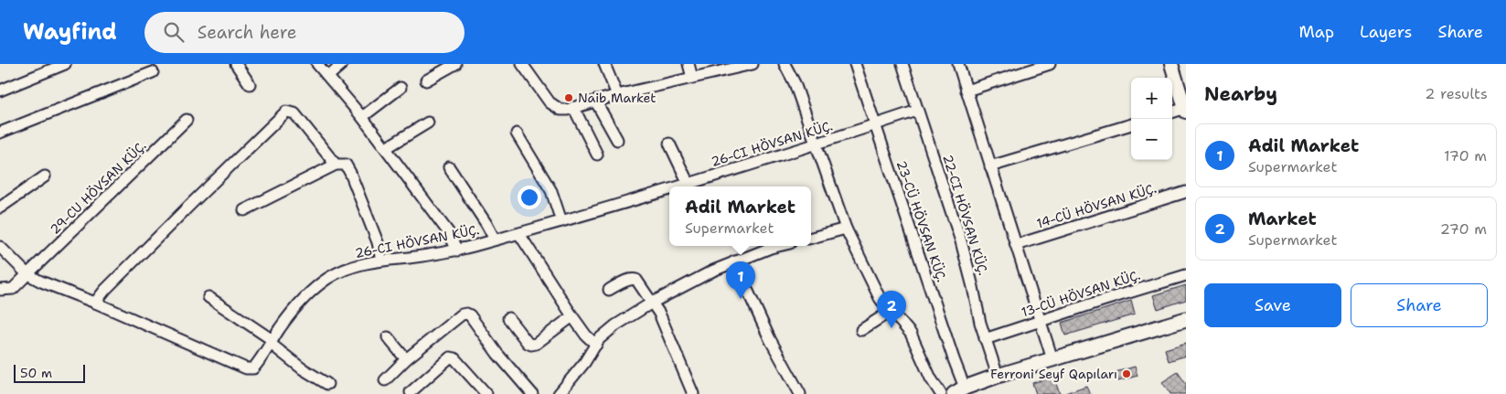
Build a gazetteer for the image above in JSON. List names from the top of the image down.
{
  "streets": {
    "street": [
      "29-CU HÖVSAN KÜÇ.",
      "14-CÜ HÖVSAN KÜÇ.",
      "22-CI HÖVSAN KÜÇ.",
      "23-CÜ HÖVSAN KÜÇ.",
      "13-CÜ HÖVSAN KÜÇ."
    ]
  },
  "crossings": [
    ["22-CI HÖVSAN KÜÇ.", "13-CÜ HÖVSAN KÜÇ."]
  ],
  "places": ["Naib Market", "Ferroni Seyf Qapıları"],
  "scale_bar": "50 m",
  "page": {
    "header": "Wayfind",
    "search": "Search here",
    "nav": ["Map", "Layers", "Share"],
    "heading": ["Nearby", "2 results"],
    "map_buttons": ["+", "−"],
    "list": [
      {
        "mark": "1",
        "name": "Adil Market",
        "note": "Supermarket",
        "value": "170 m"
      },
      {
        "mark": "2",
        "name": "Market",
        "note": "Supermarket",
        "value": "270 m"
      }
    ],
    "popup": ["Adil Market", "Supermarket"],
    "pins": ["1", "2"],
    "buttons": ["Save", "Share"],
    "scale": "50 m"
  }
}
